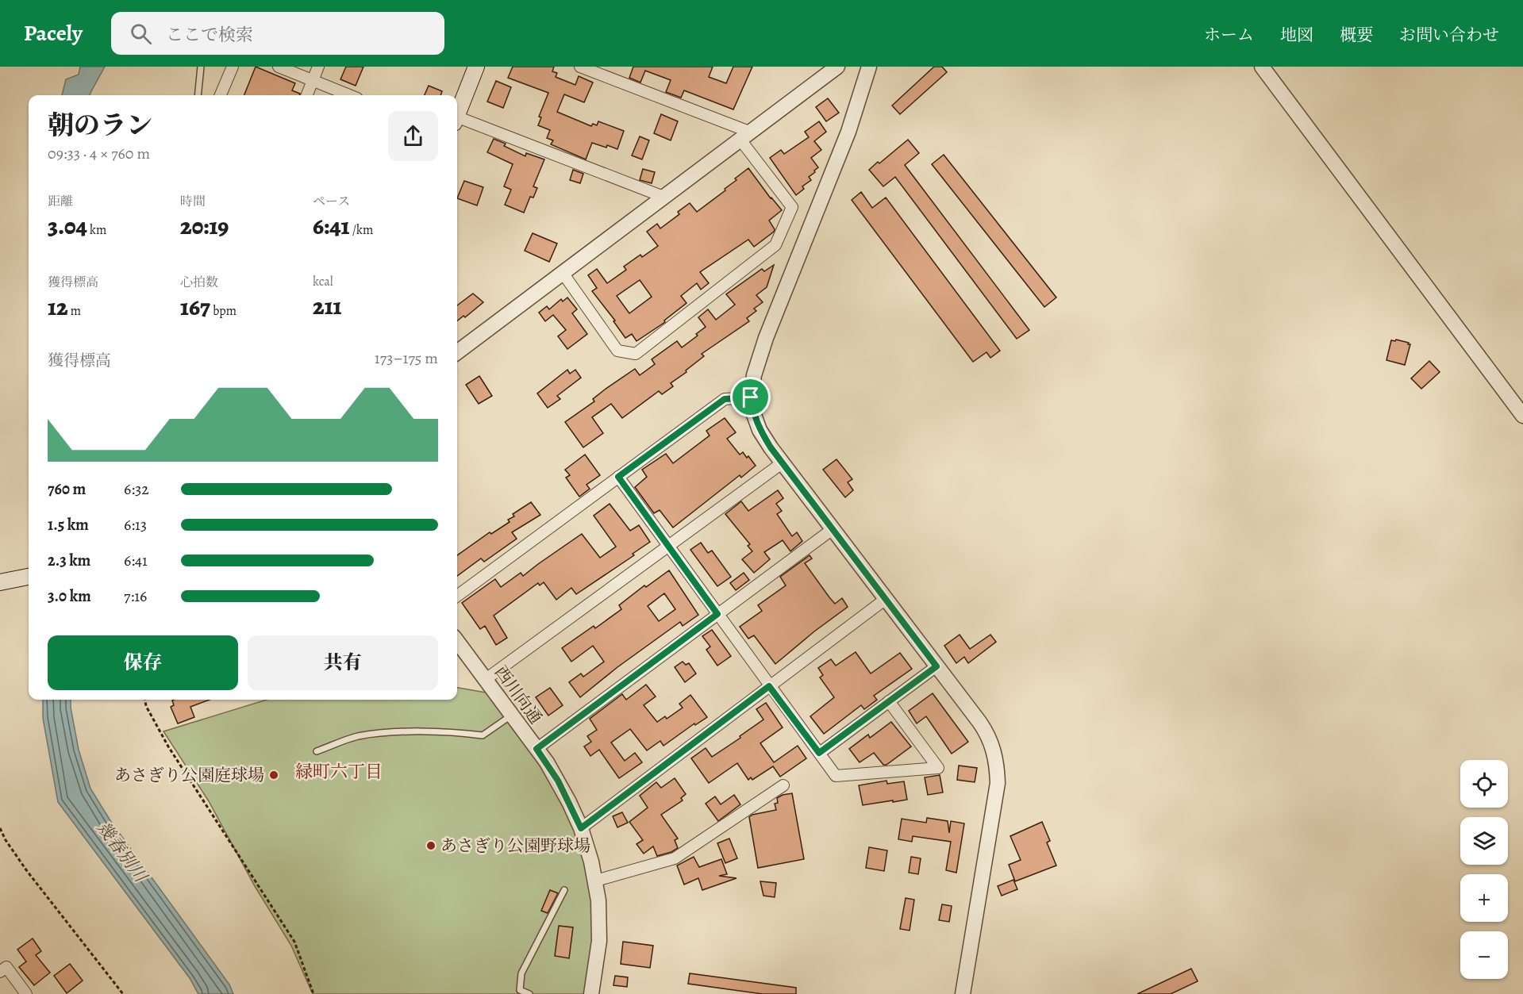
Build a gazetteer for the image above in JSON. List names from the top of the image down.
{
  "streets": {
    "street": ["西川向通"]
  },
  "districts": ["緑町六丁目"],
  "water": ["幾春別川"],
  "places": ["あさぎり公園庭球場", "あさぎり公園野球場"],
  "page": {
    "header": "Pacely",
    "search": "ここで検索",
    "nav": [
      "ホーム",
      "地図",
      "概要",
      "お問い合わせ"
    ],
    "heading": ["朝のラン", "09:33 · 4 × 760 m"],
    "stats": [
      ["距離", "3.04 km"],
      ["時間", "20:19"],
      ["ペース", "6:41 /km"],
      ["獲得標高", "12 m"],
      ["心拍数", "167 bpm"],
      ["kcal", "211"]
    ],
    "chart": ["獲得標高", "173–175 m"],
    "list": [
      {
        "name": "760 m",
        "note": "6:32"
      },
      {
        "name": "1.5 km",
        "note": "6:13"
      },
      {
        "name": "2.3 km",
        "note": "6:41"
      },
      {
        "name": "3.0 km",
        "note": "7:16"
      }
    ],
    "buttons": ["保存", "共有"],
    "map_buttons": ["+", "−"]
  }
}
